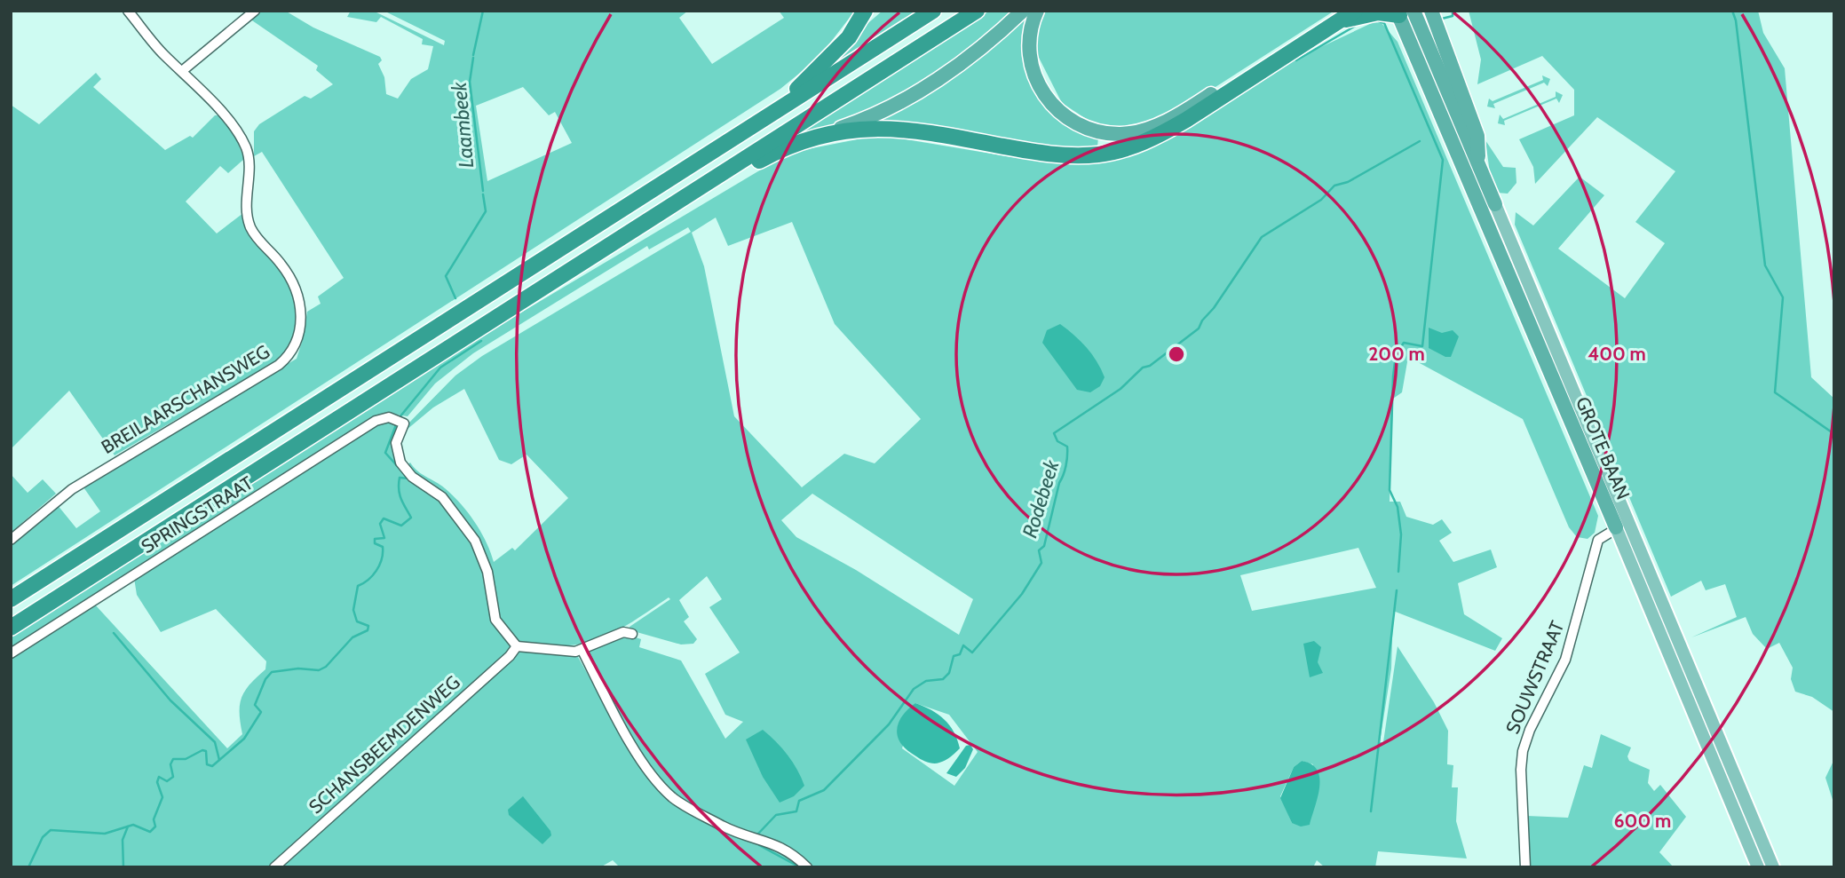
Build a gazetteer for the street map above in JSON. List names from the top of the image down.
{
  "streets": {
    "highway": ["GROTE BAAN"],
    "street": [
      "BREILAARSCHANSWEG",
      "SPRINGSTRAAT",
      "SOUWSTRAAT",
      "SCHANSBEEMDENWEG"
    ]
  },
  "crossings": [
    ["GROTE BAAN", "SOUWSTRAAT"],
    ["SPRINGSTRAAT", "SCHANSBEEMDENWEG"]
  ],
  "water": ["Laambeek", "Rodebeek"],
  "rings": ["200 m", "400 m", "600 m"]
}
